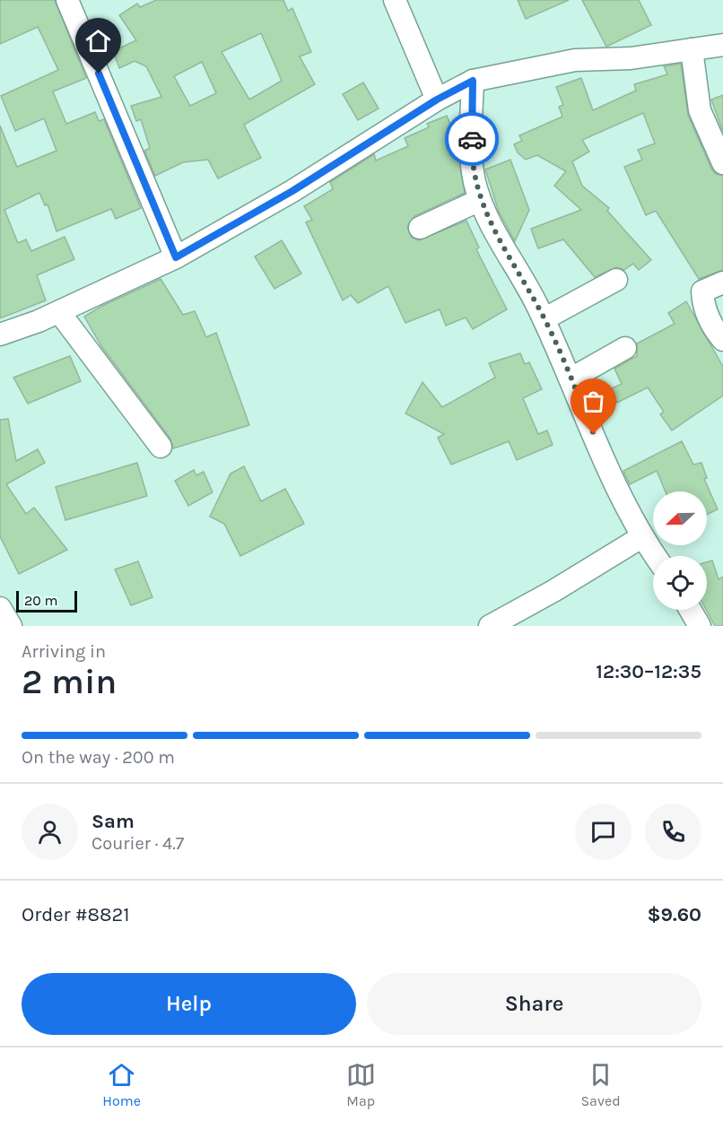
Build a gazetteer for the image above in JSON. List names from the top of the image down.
{
  "scale_bar": "20 m",
  "north": "left",
  "page": {
    "scale": "20 m",
    "heading": ["2 min", "Arriving in", "12:30–12:35"],
    "panel": [
      "Sam",
      "Courier · 4.7",
      "Order #8821",
      "$9.60"
    ],
    "bar": "On the way · 200 m",
    "buttons": ["Help", "Share"],
    "tabs": ["Home", "Map", "Saved"]
  }
}
